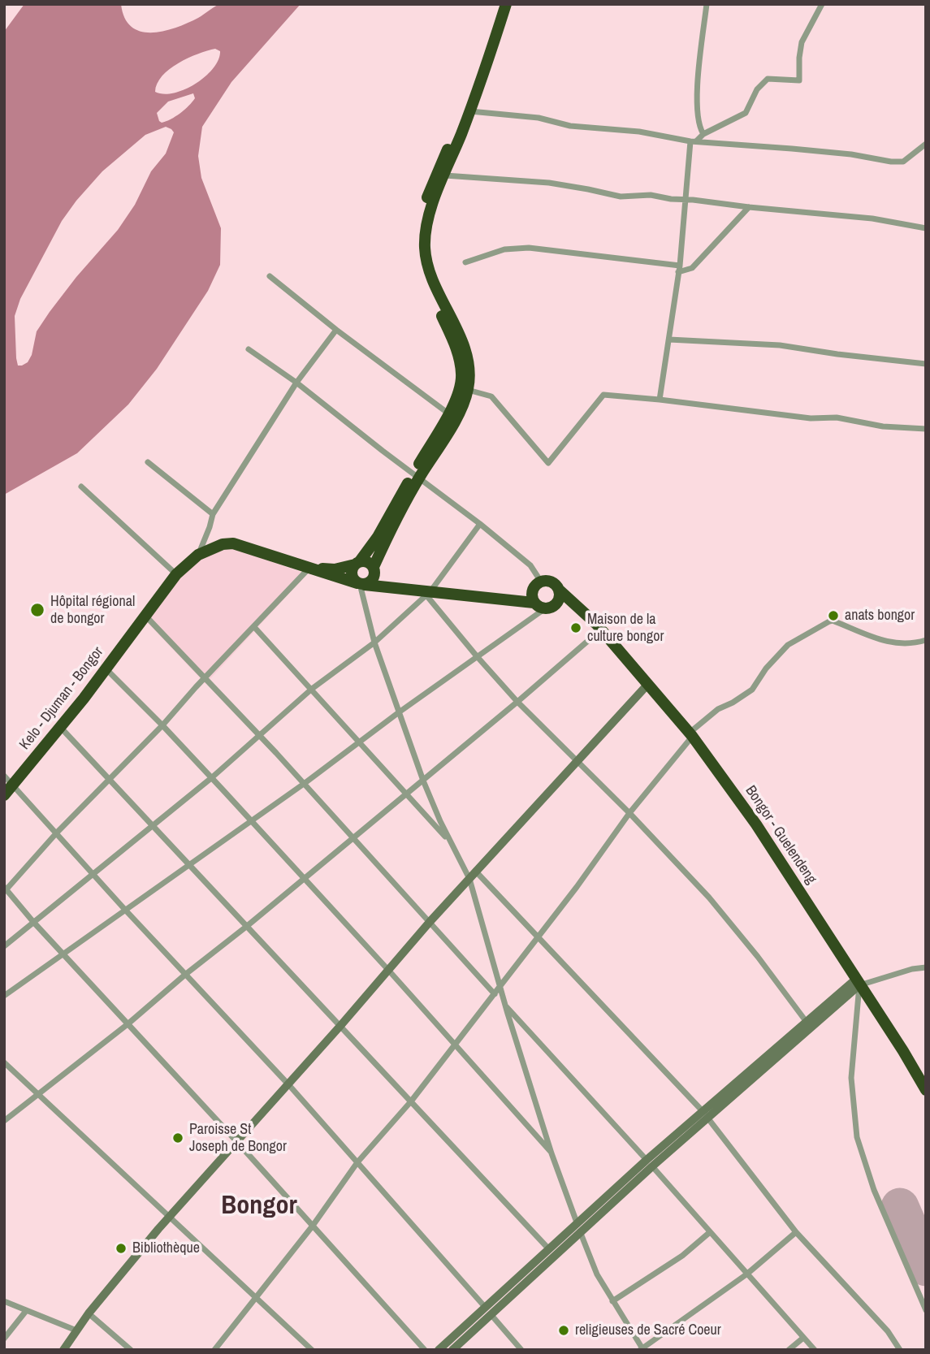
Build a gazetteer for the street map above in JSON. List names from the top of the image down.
{
  "streets": {
    "highway": ["Kelo - Djuman - Bongor", "Bongor - Guelendeng"]
  },
  "crossings": [
    ["Kelo - Djuman - Bongor", "Bongor - Guelendeng"]
  ],
  "districts": ["Bongor"],
  "places": [
    "Hôpital régional de bongor",
    "anats bongor",
    "Maison de la culture bongor",
    "Paroisse St Joseph de Bongor",
    "Bibliothèque",
    "religieuses de Sacré Coeur"
  ]
}
